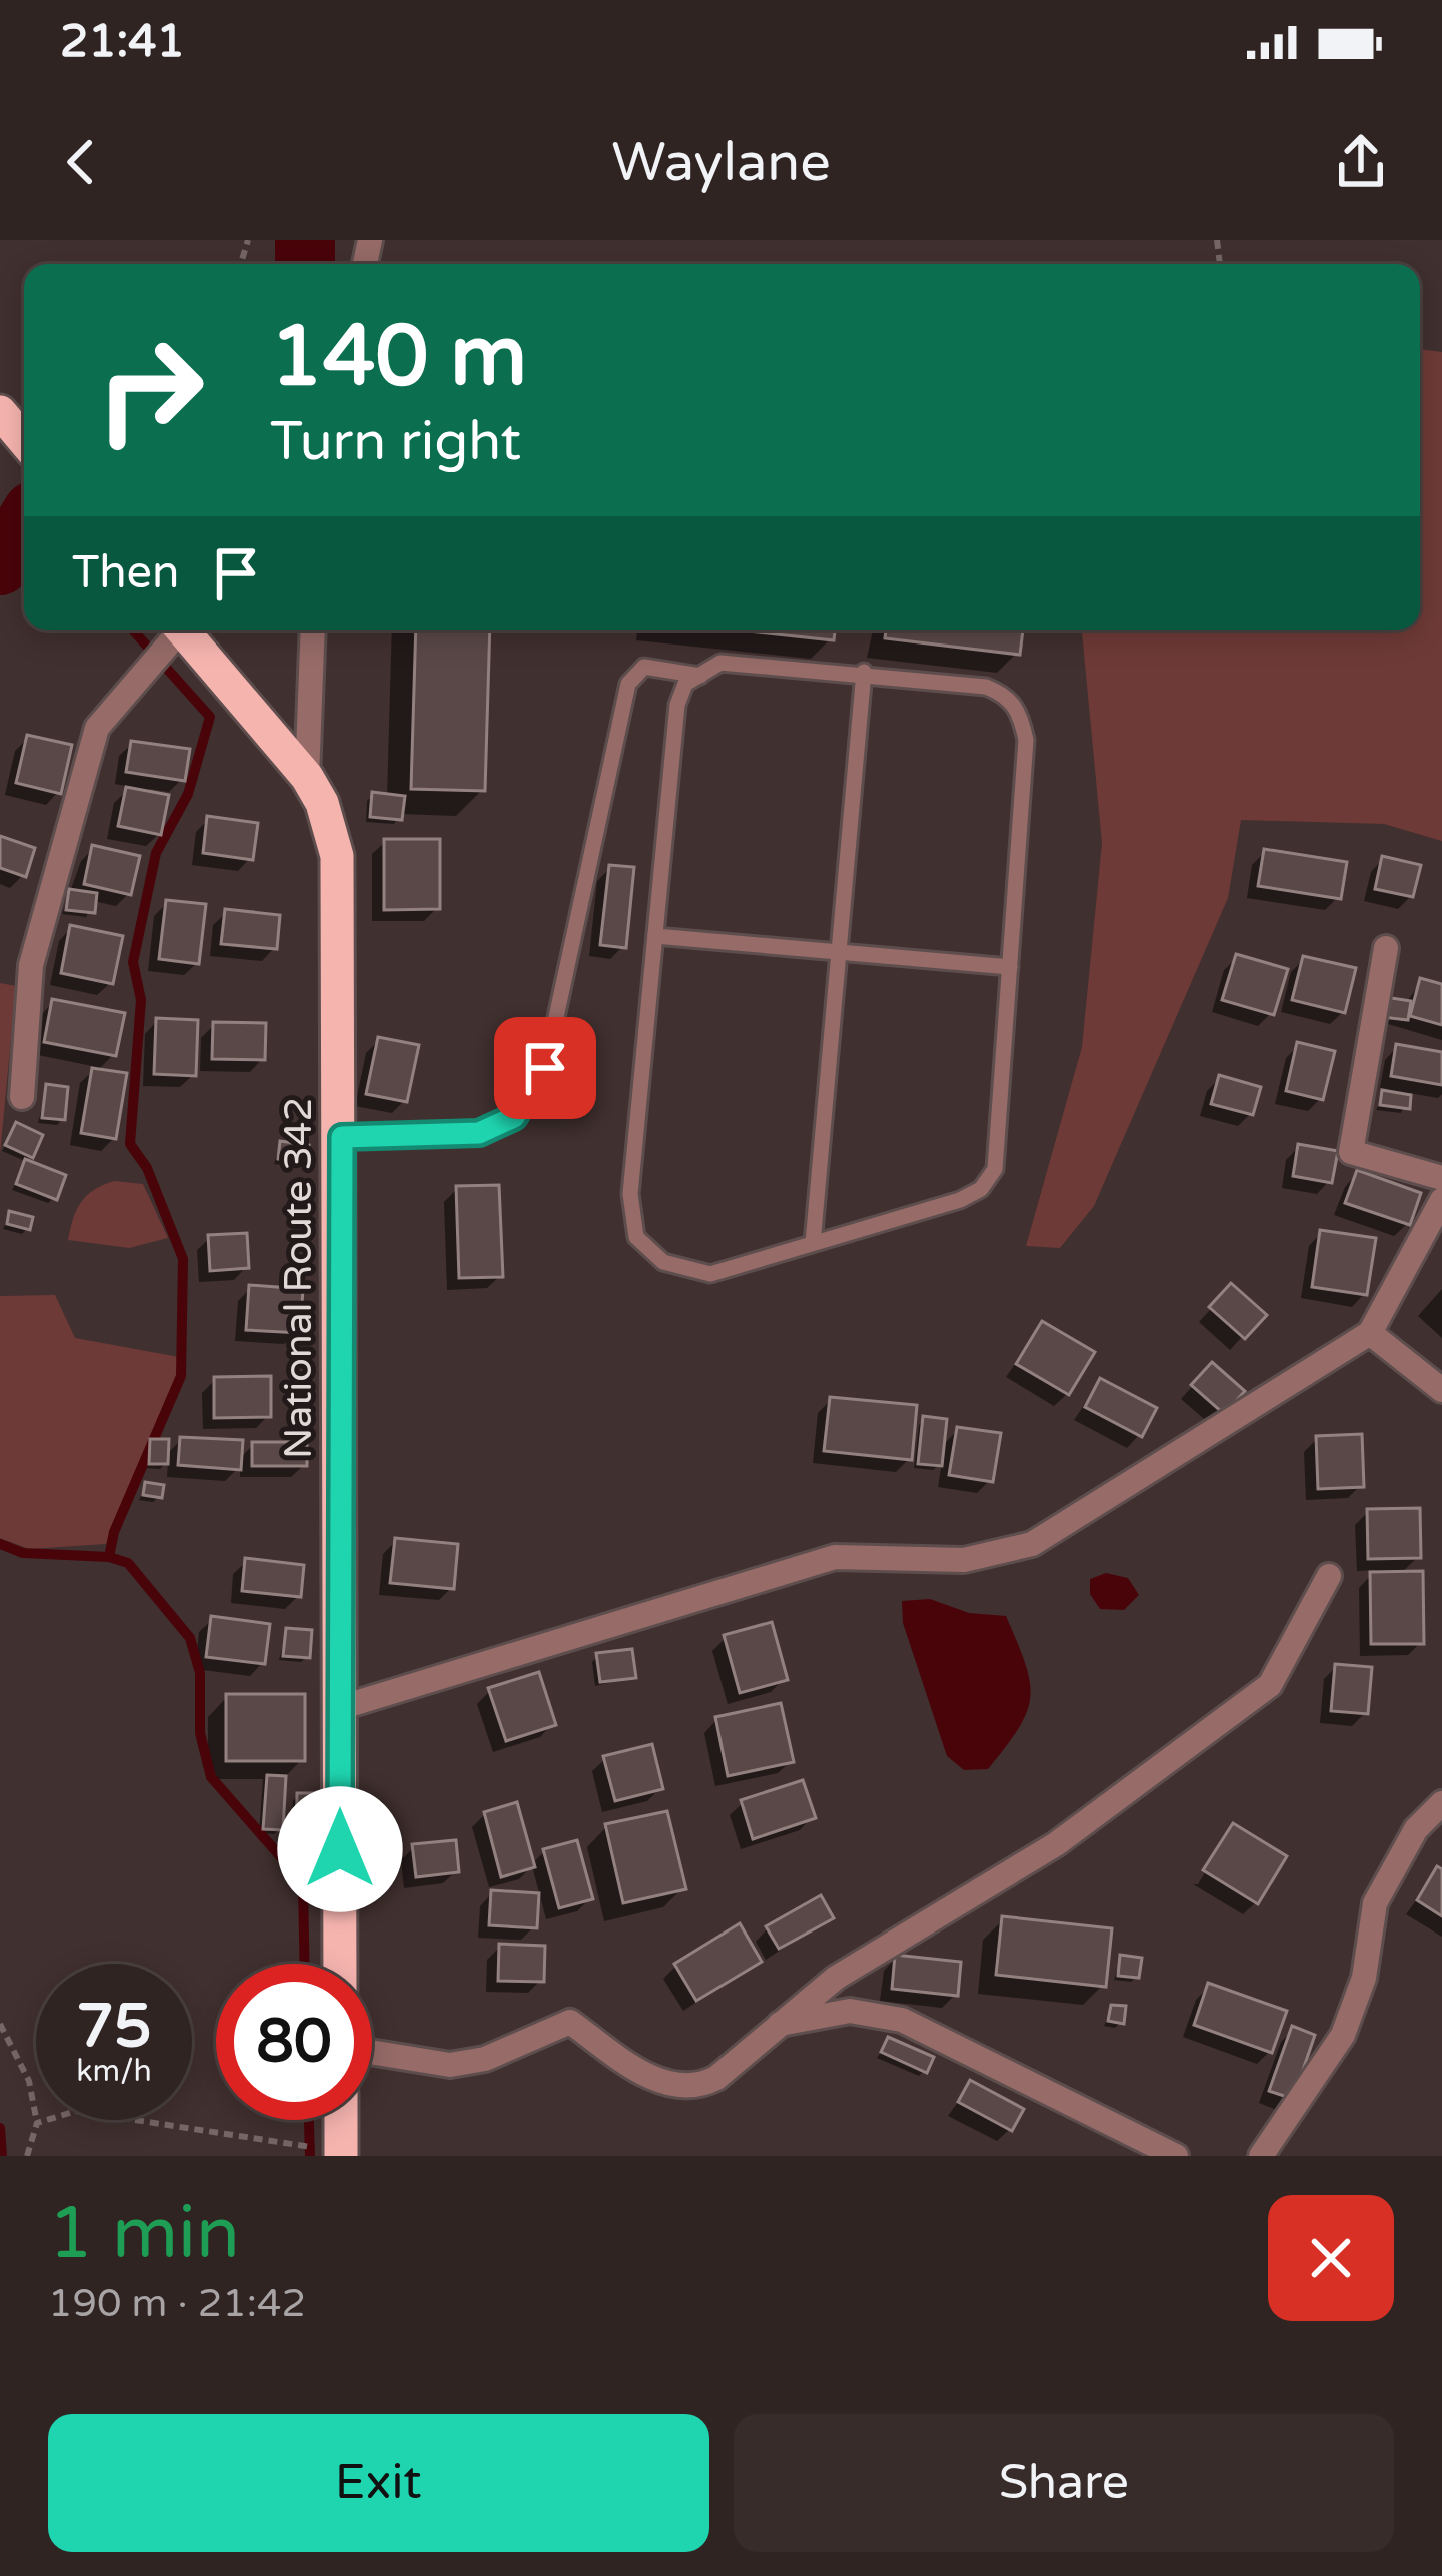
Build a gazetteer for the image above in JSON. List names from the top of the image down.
{
  "streets": {
    "highway": ["National Route 342"]
  },
  "page": {
    "status": "21:41",
    "header": "Waylane",
    "turn": ["140 m", "Turn right"],
    "then": "Then",
    "speed": "75 km/h",
    "limit": "80",
    "heading": ["1 min", "190 m · 21:42"],
    "buttons": ["Exit", "Share"]
  }
}
